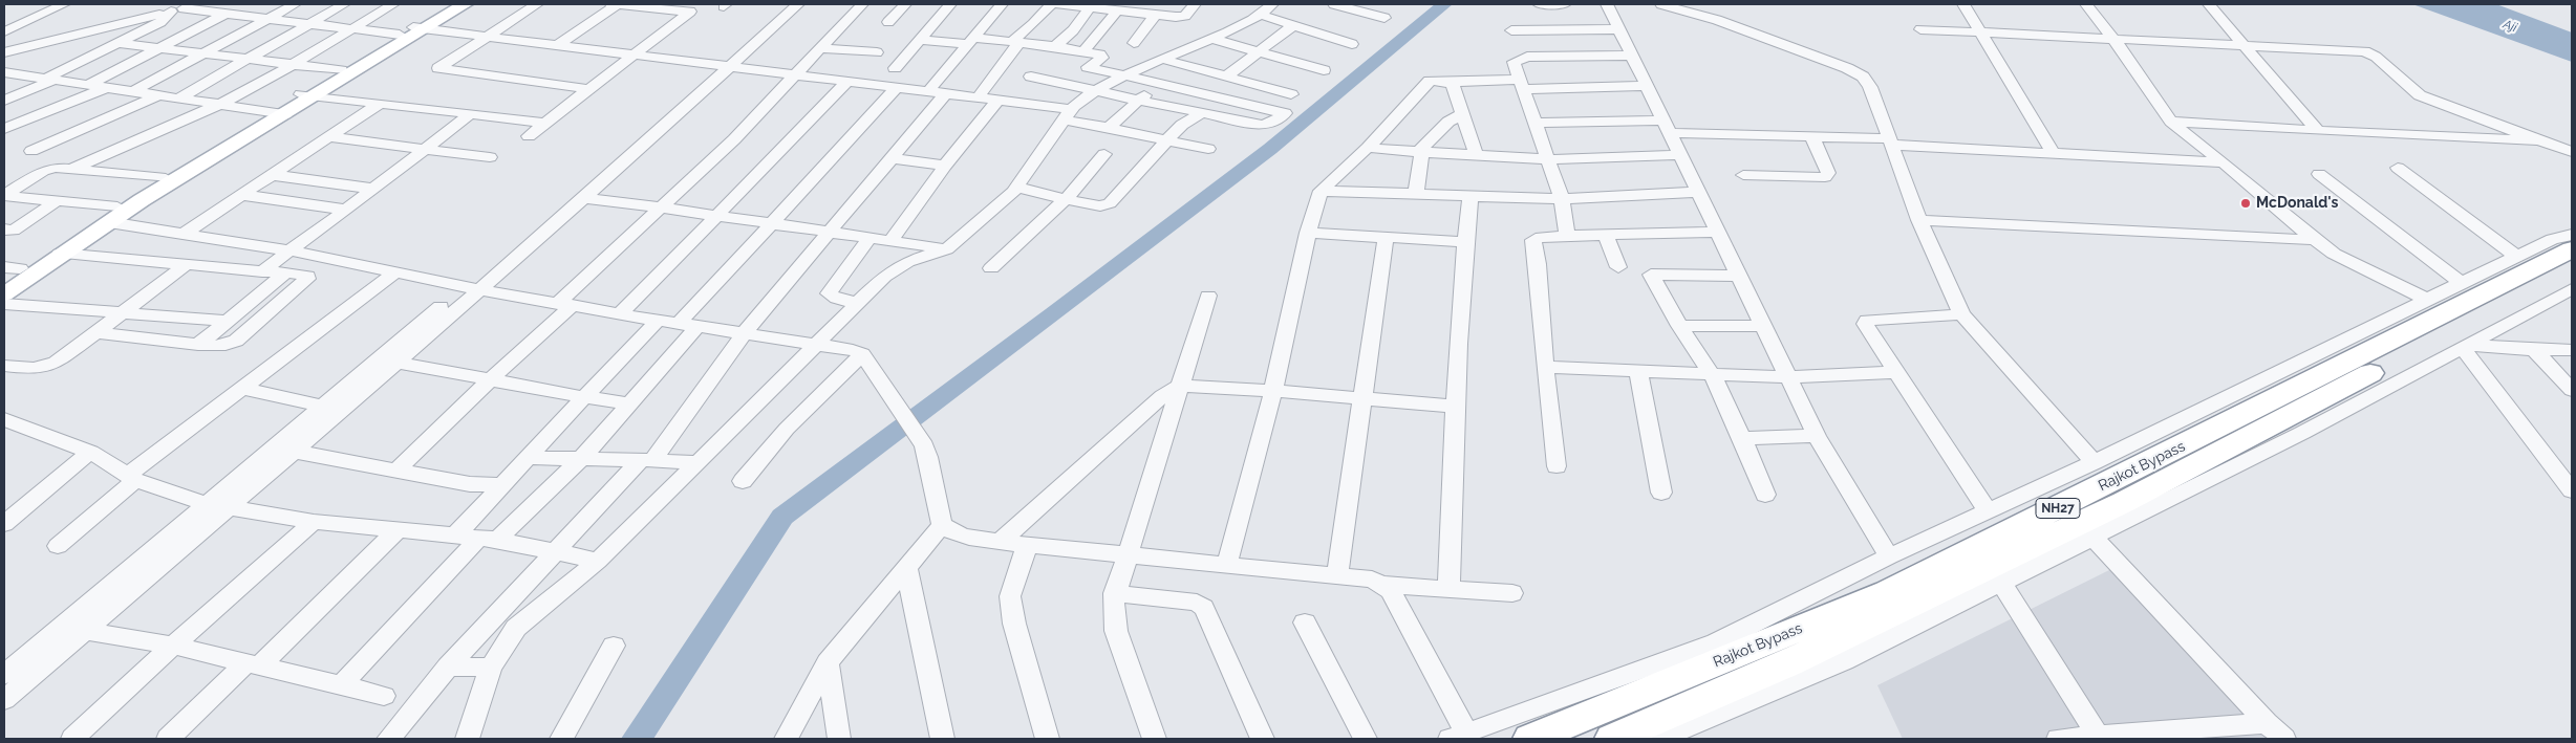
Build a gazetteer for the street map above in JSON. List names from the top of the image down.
{
  "streets": {
    "highway": ["Rajkot Bypass", "NH27"]
  },
  "water": ["Aji"],
  "places": ["McDonald's"]
}
